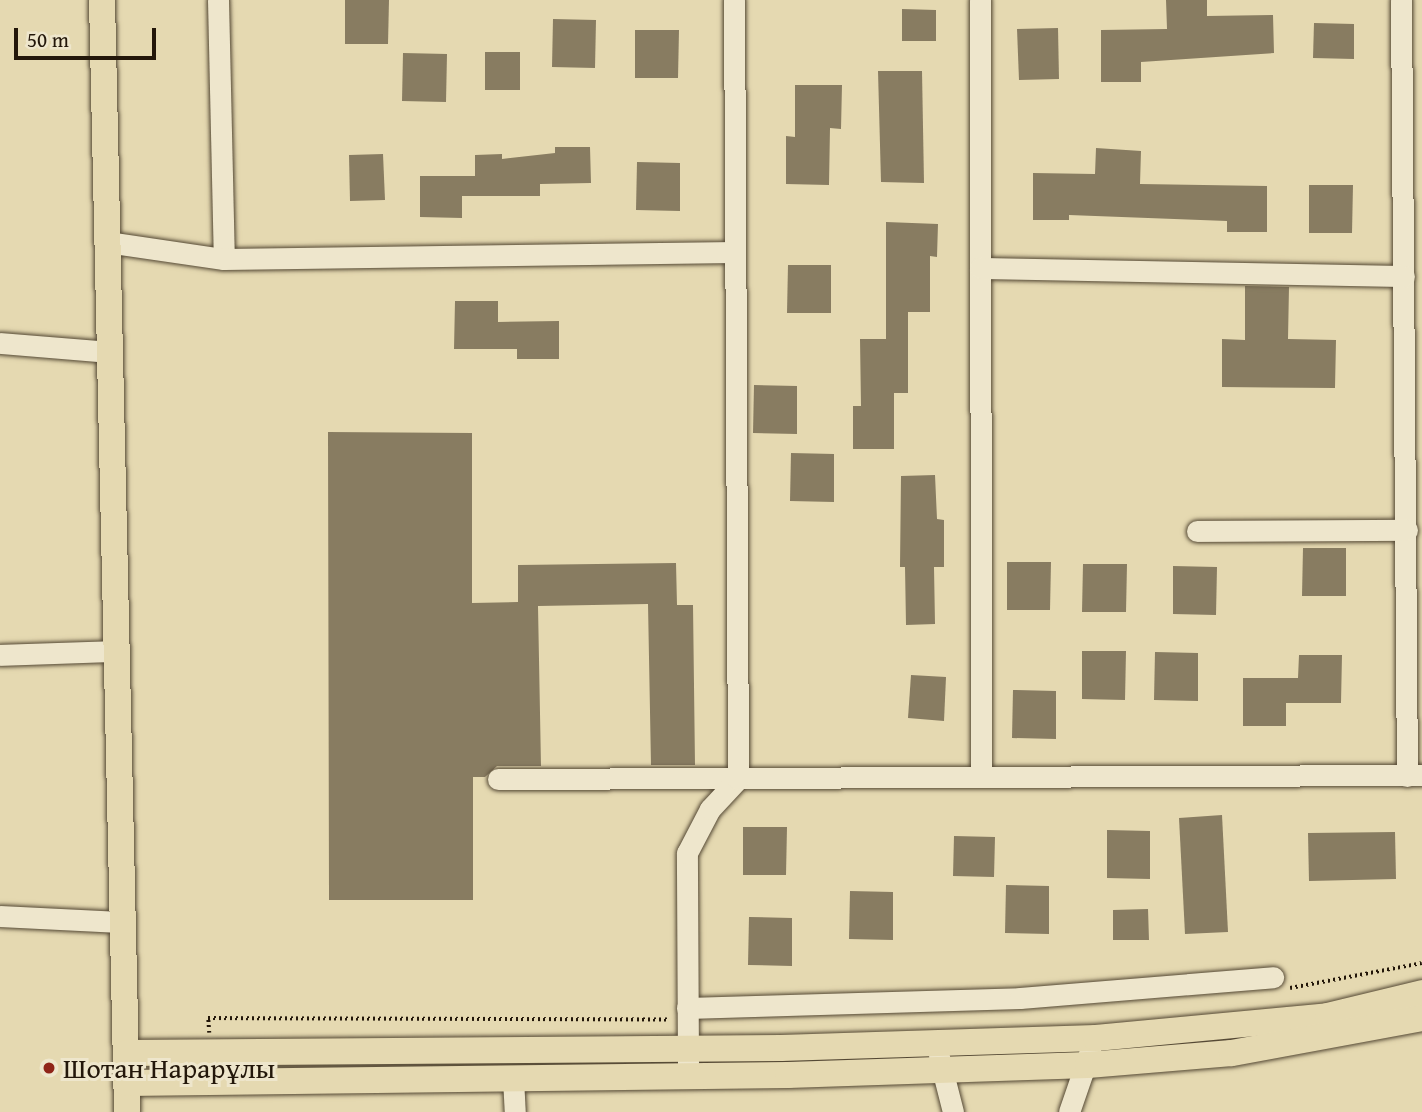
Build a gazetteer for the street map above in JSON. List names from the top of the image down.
{
  "places": ["Шотан Нарарұлы"],
  "scale_bar": "50 m"
}
